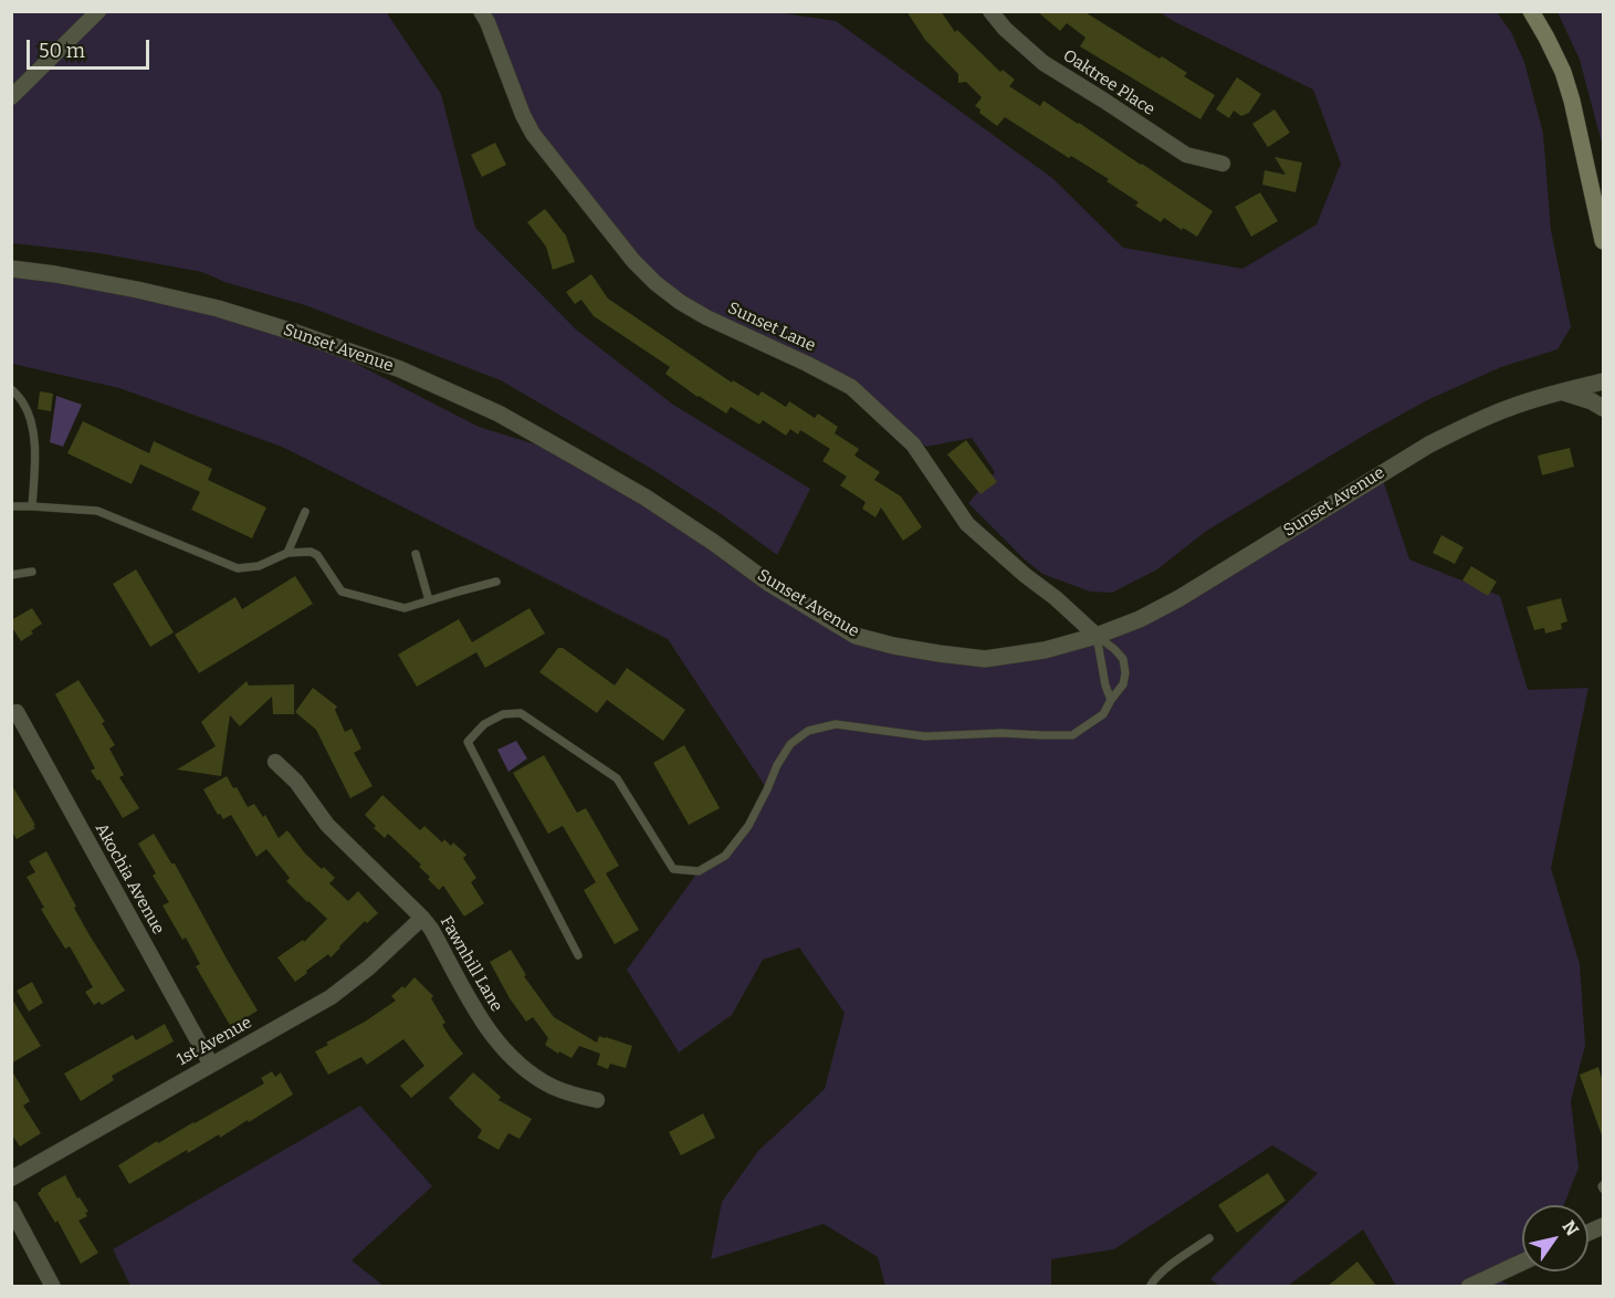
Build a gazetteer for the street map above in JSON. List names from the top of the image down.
{
  "streets": {
    "street": [
      "Oaktree Place",
      "Sunset Lane",
      "Sunset Avenue",
      "Akochia Avenue",
      "Fawnhill Lane",
      "1st Avenue"
    ]
  },
  "crossings": [
    ["Sunset Lane", "Sunset Avenue"],
    ["Akochia Avenue", "1st Avenue"],
    ["Fawnhill Lane", "1st Avenue"]
  ],
  "scale_bar": "50 m",
  "north": "top right"
}
